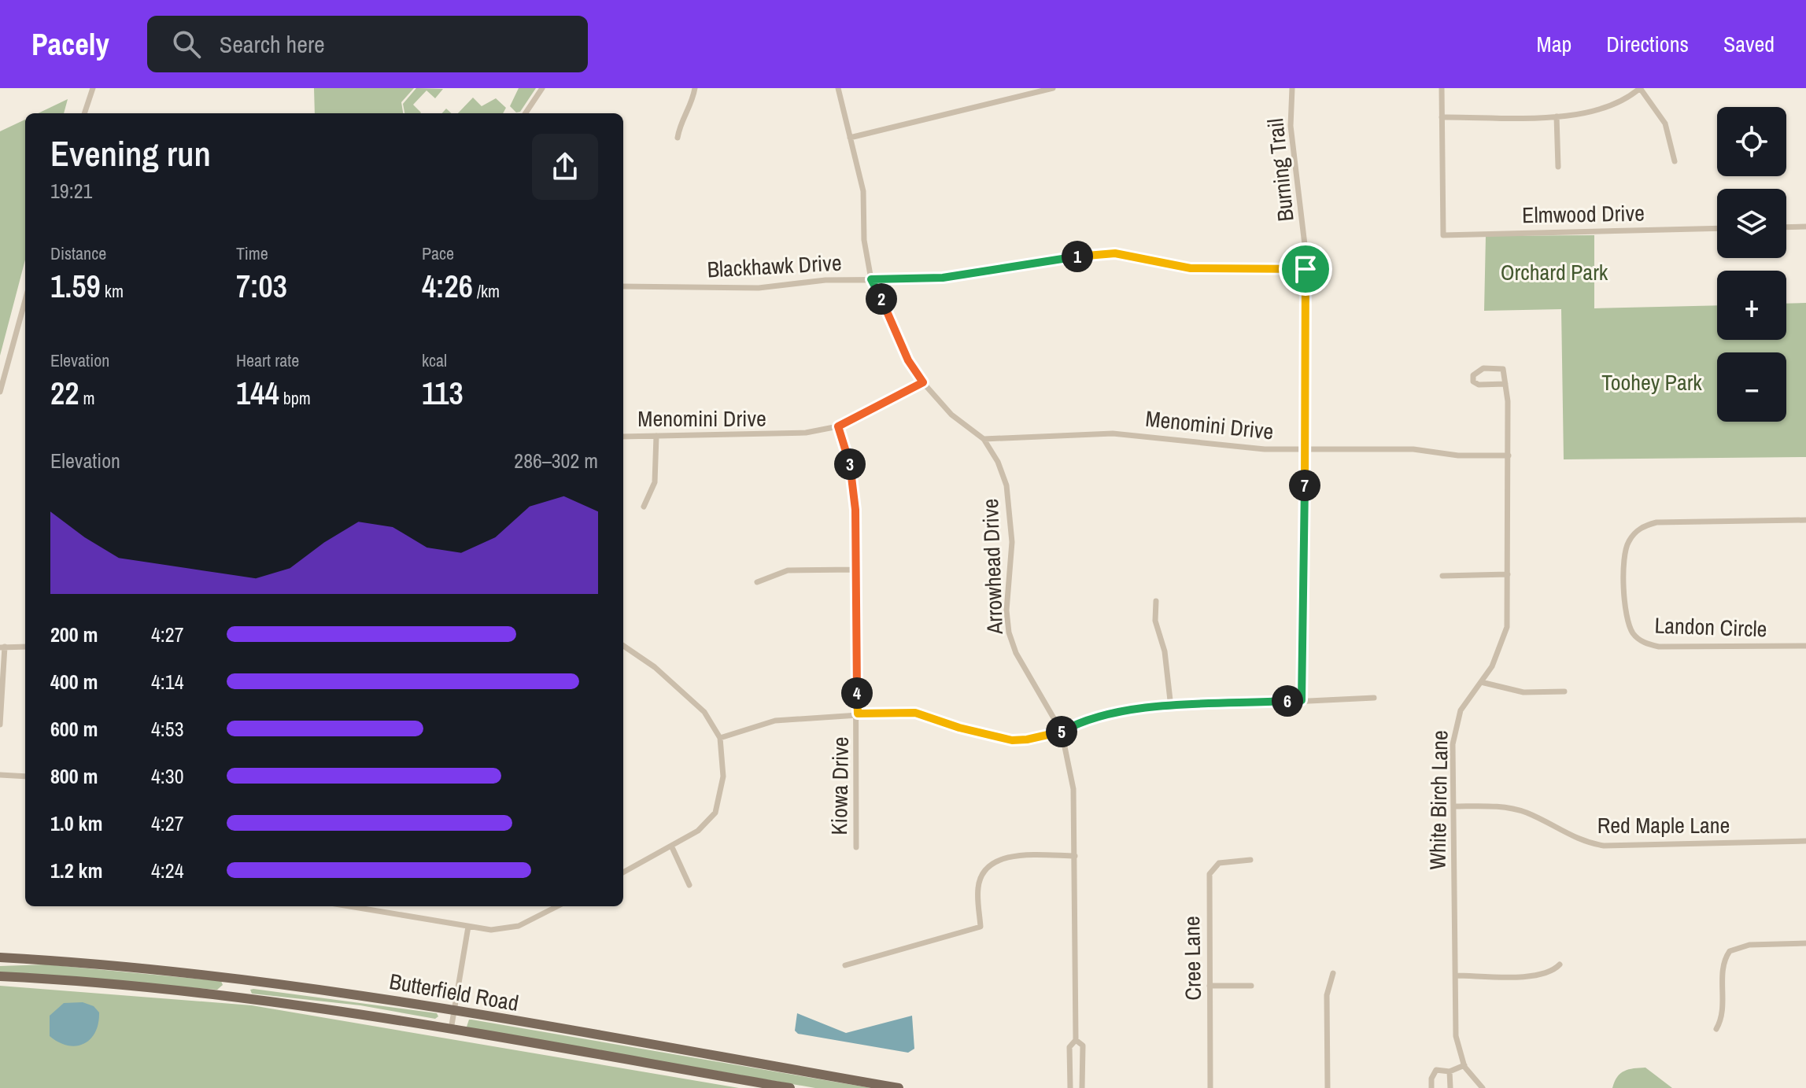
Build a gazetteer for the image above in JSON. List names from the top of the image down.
{
  "streets": {
    "main road": ["Butterfield Road"],
    "street": [
      "Burning Trail",
      "Elmwood Drive",
      "Blackhawk Drive",
      "Menomini Drive",
      "Arrowhead Drive",
      "Landon Circle",
      "Kiowa Drive",
      "White Birch Lane",
      "Red Maple Lane",
      "Cree Lane"
    ]
  },
  "crossings": [
    ["Burning Trail", "Blackhawk Drive"],
    ["Burning Trail", "Menomini Drive"],
    ["Blackhawk Drive", "Arrowhead Drive"],
    ["Menomini Drive", "Arrowhead Drive"],
    ["Menomini Drive", "Kiowa Drive"],
    ["Menomini Drive", "White Birch Lane"],
    ["White Birch Lane", "Red Maple Lane"]
  ],
  "parks": ["Orchard Park", "Toohey Park"],
  "page": {
    "header": "Pacely",
    "search": "Search here",
    "nav": ["Map", "Directions", "Saved"],
    "map_buttons": ["+", "−"],
    "heading": ["Evening run", "19:21"],
    "stats": [
      ["Distance", "1.59 km"],
      ["Time", "7:03"],
      ["Pace", "4:26 /km"],
      ["Elevation", "22 m"],
      ["Heart rate", "144 bpm"],
      ["kcal", "113"]
    ],
    "pins": [
      "1",
      "2",
      "3",
      "7",
      "4",
      "6",
      "5"
    ],
    "chart": ["Elevation", "286–302 m"],
    "list": [
      {
        "name": "200 m",
        "note": "4:27"
      },
      {
        "name": "400 m",
        "note": "4:14"
      },
      {
        "name": "600 m",
        "note": "4:53"
      },
      {
        "name": "800 m",
        "note": "4:30"
      },
      {
        "name": "1.0 km",
        "note": "4:27"
      },
      {
        "name": "1.2 km",
        "note": "4:24"
      }
    ]
  }
}
